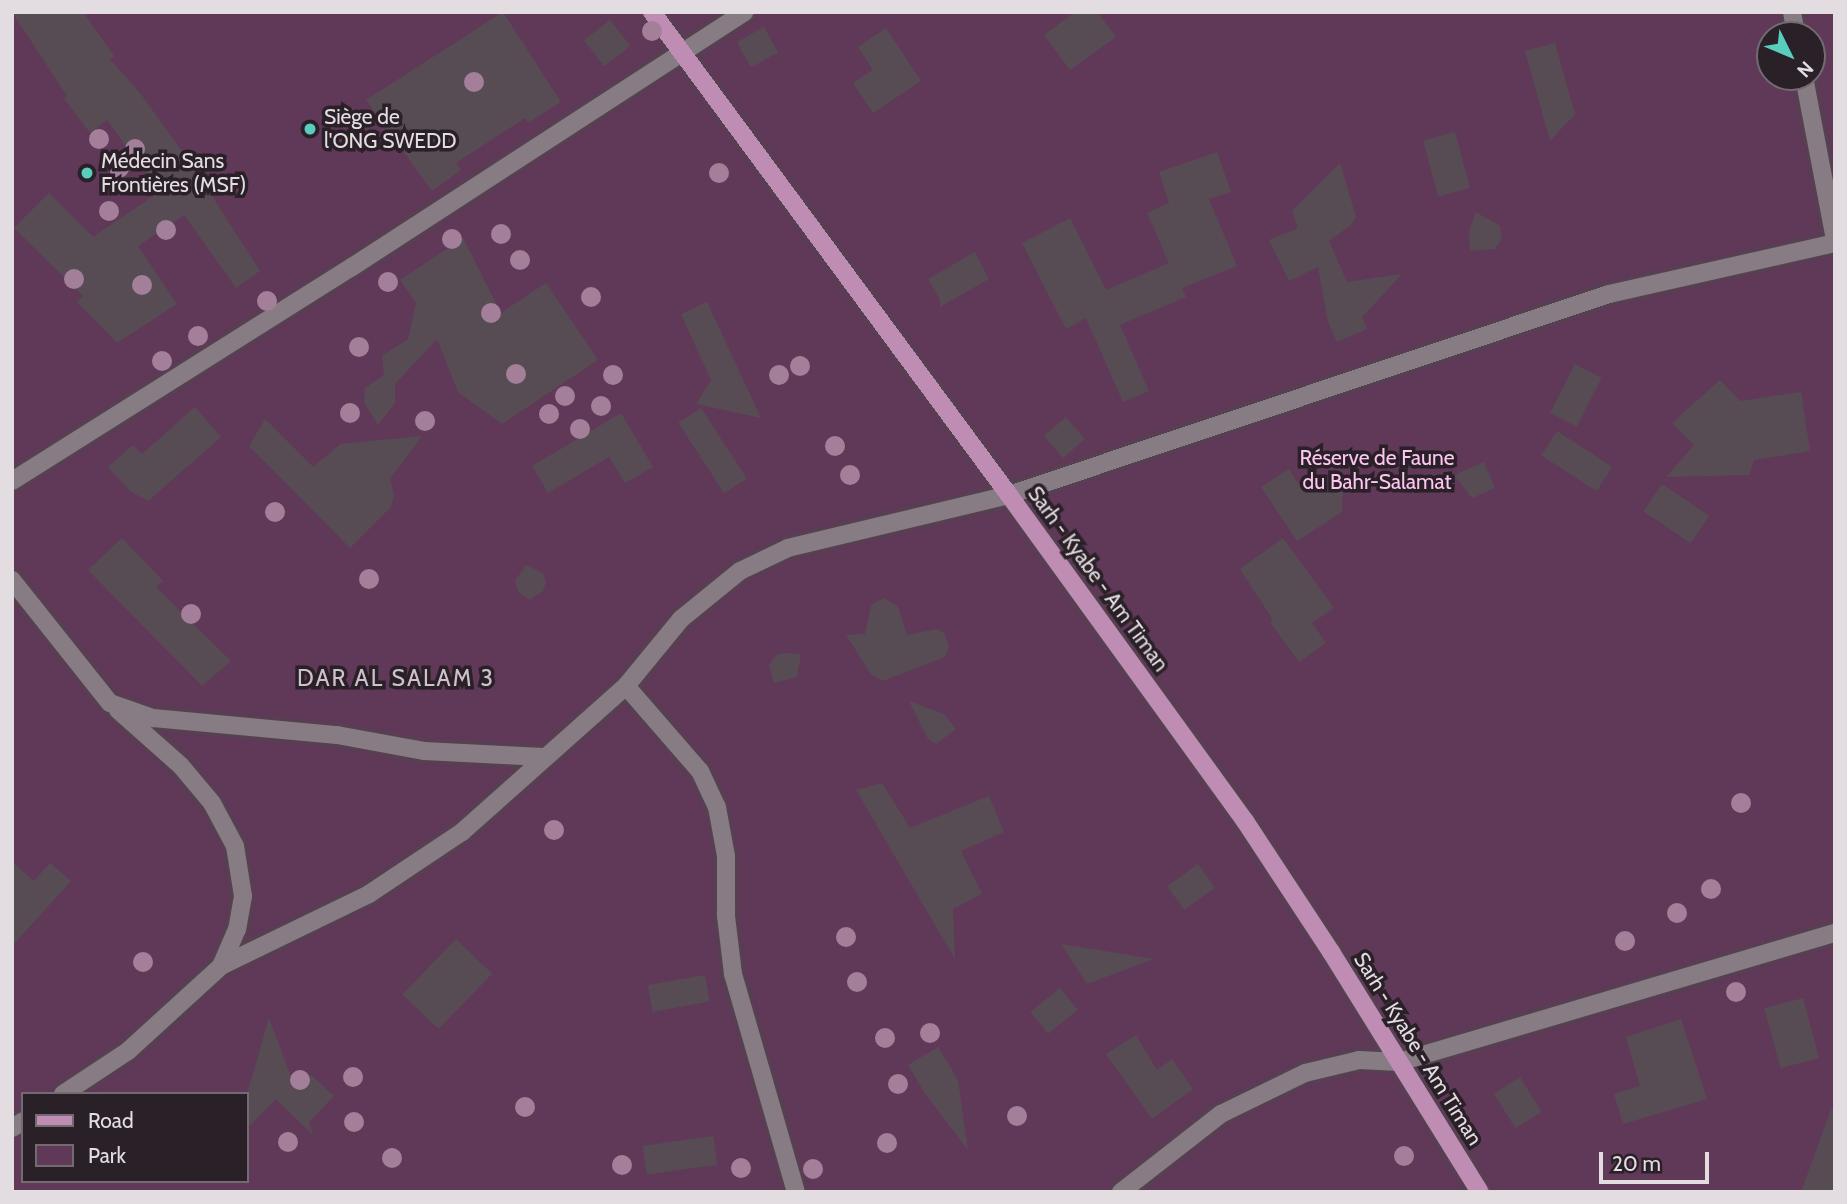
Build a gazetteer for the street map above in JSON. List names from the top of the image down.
{
  "streets": {
    "main road": ["Sarh - Kyabe - Am Timan"]
  },
  "districts": ["DAR AL SALAM 3"],
  "parks": ["Réserve de Faune du Bahr-Salamat"],
  "places": ["Siège de l'ONG SWEDD", "Médecin Sans Frontières (MSF)"],
  "legend": ["Road", "Park"],
  "scale_bar": "20 m",
  "north": "bottom right"
}
